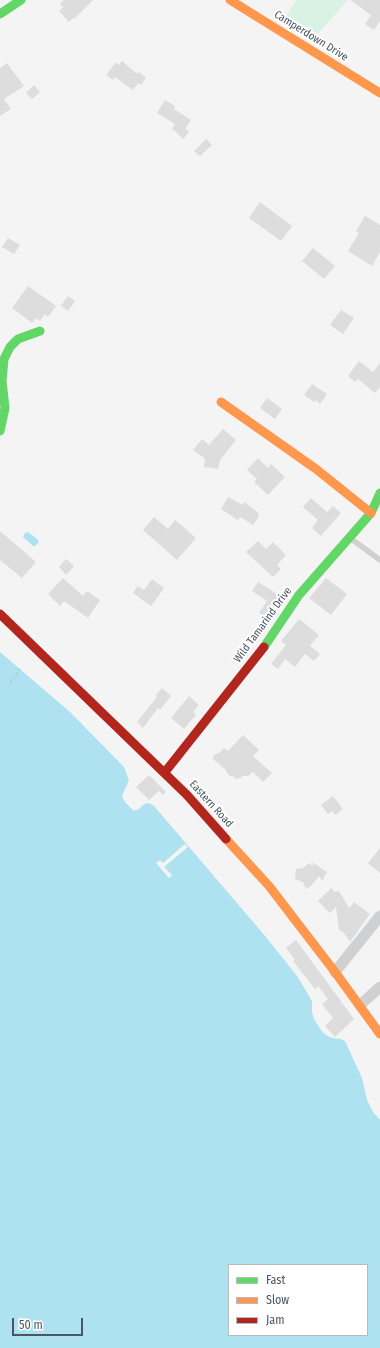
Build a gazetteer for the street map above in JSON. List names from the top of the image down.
{
  "streets": {
    "main road": ["Camperdown Drive", "Wild Tamarind Drive", "Eastern Road"]
  },
  "crossings": [
    ["Wild Tamarind Drive", "Eastern Road"]
  ],
  "legend": ["Fast", "Slow", "Jam"],
  "scale_bar": "50 m"
}
